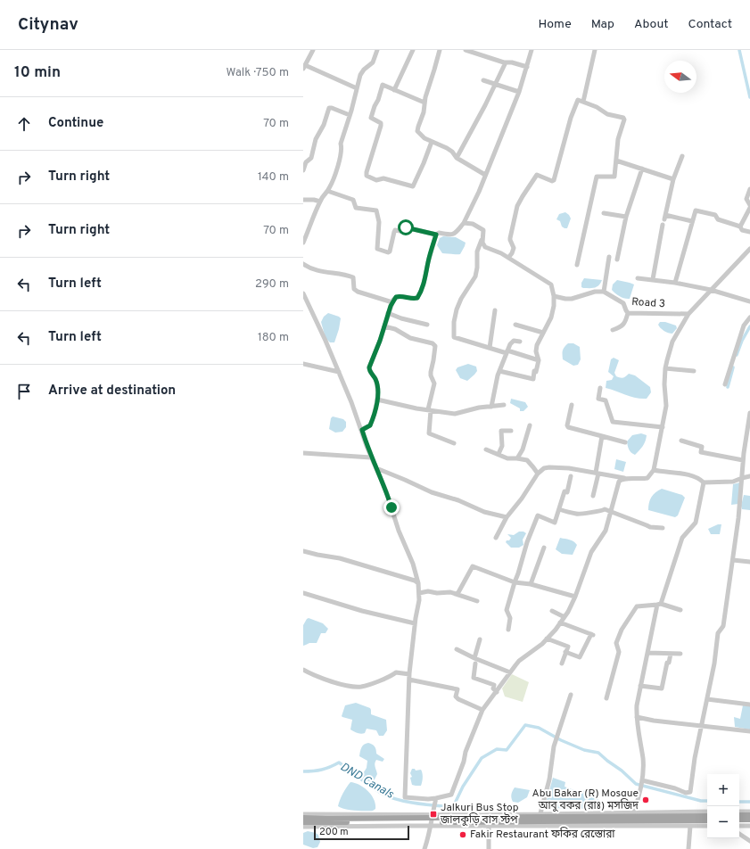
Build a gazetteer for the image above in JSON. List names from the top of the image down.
{
  "streets": {
    "street": ["Road 3"]
  },
  "water": ["DND Canals"],
  "places": {
    "other": ["Abu Bakar (R) Mosque আবু বকর (রাঃ) মসজিদ", "Fakir Restaurant ফকির রেস্তোরা"],
    "transit": ["Jalkuri Bus Stop জালকুড়ি বাস স্টপ"]
  },
  "scale_bar": "200 m",
  "north": "left",
  "page": {
    "header": "Citynav",
    "nav": [
      "Home",
      "Map",
      "About",
      "Contact"
    ],
    "heading": ["10 min", "Walk · 750 m"],
    "list": [
      ["Continue", "70 m"],
      ["Turn right", "140 m"],
      ["Turn right", "70 m"],
      ["Turn left", "290 m"],
      ["Turn left", "180 m"],
      "Arrive at destination"
    ],
    "map_buttons": ["+", "−"],
    "scale": "200 m"
  }
}
